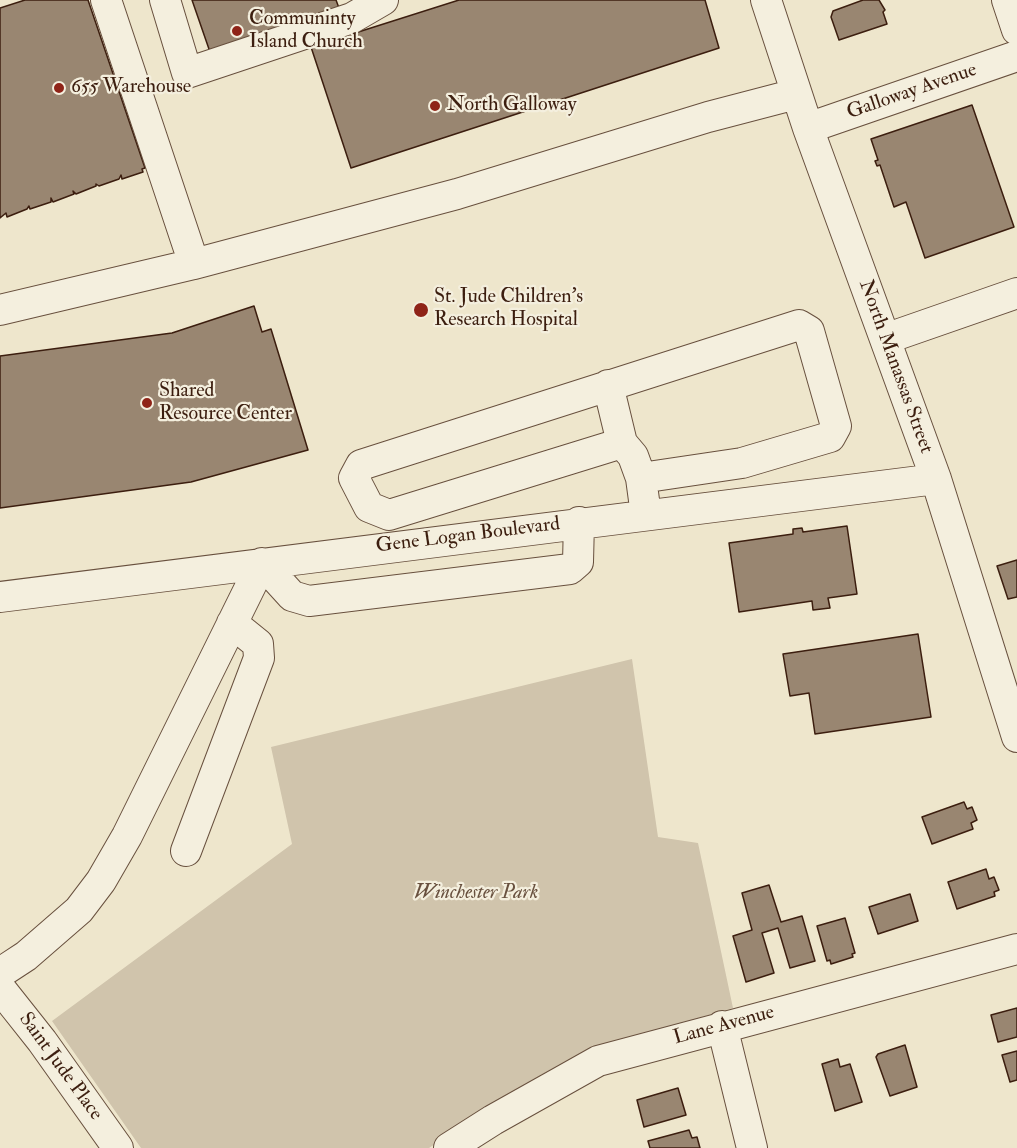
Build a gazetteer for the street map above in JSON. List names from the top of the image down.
{
  "streets": {
    "street": [
      "Galloway Avenue",
      "North Manassas Street",
      "Gene Logan Boulevard",
      "Lane Avenue",
      "Saint Jude Place"
    ]
  },
  "crossings": [
    ["Galloway Avenue", "North Manassas Street"],
    ["North Manassas Street", "Gene Logan Boulevard"]
  ],
  "parks": ["Winchester Park"],
  "places": [
    "Communinty Island Church",
    "655 Warehouse",
    "North Galloway",
    "St. Jude Children's Research Hospital",
    "Shared Resource Center"
  ]
}
